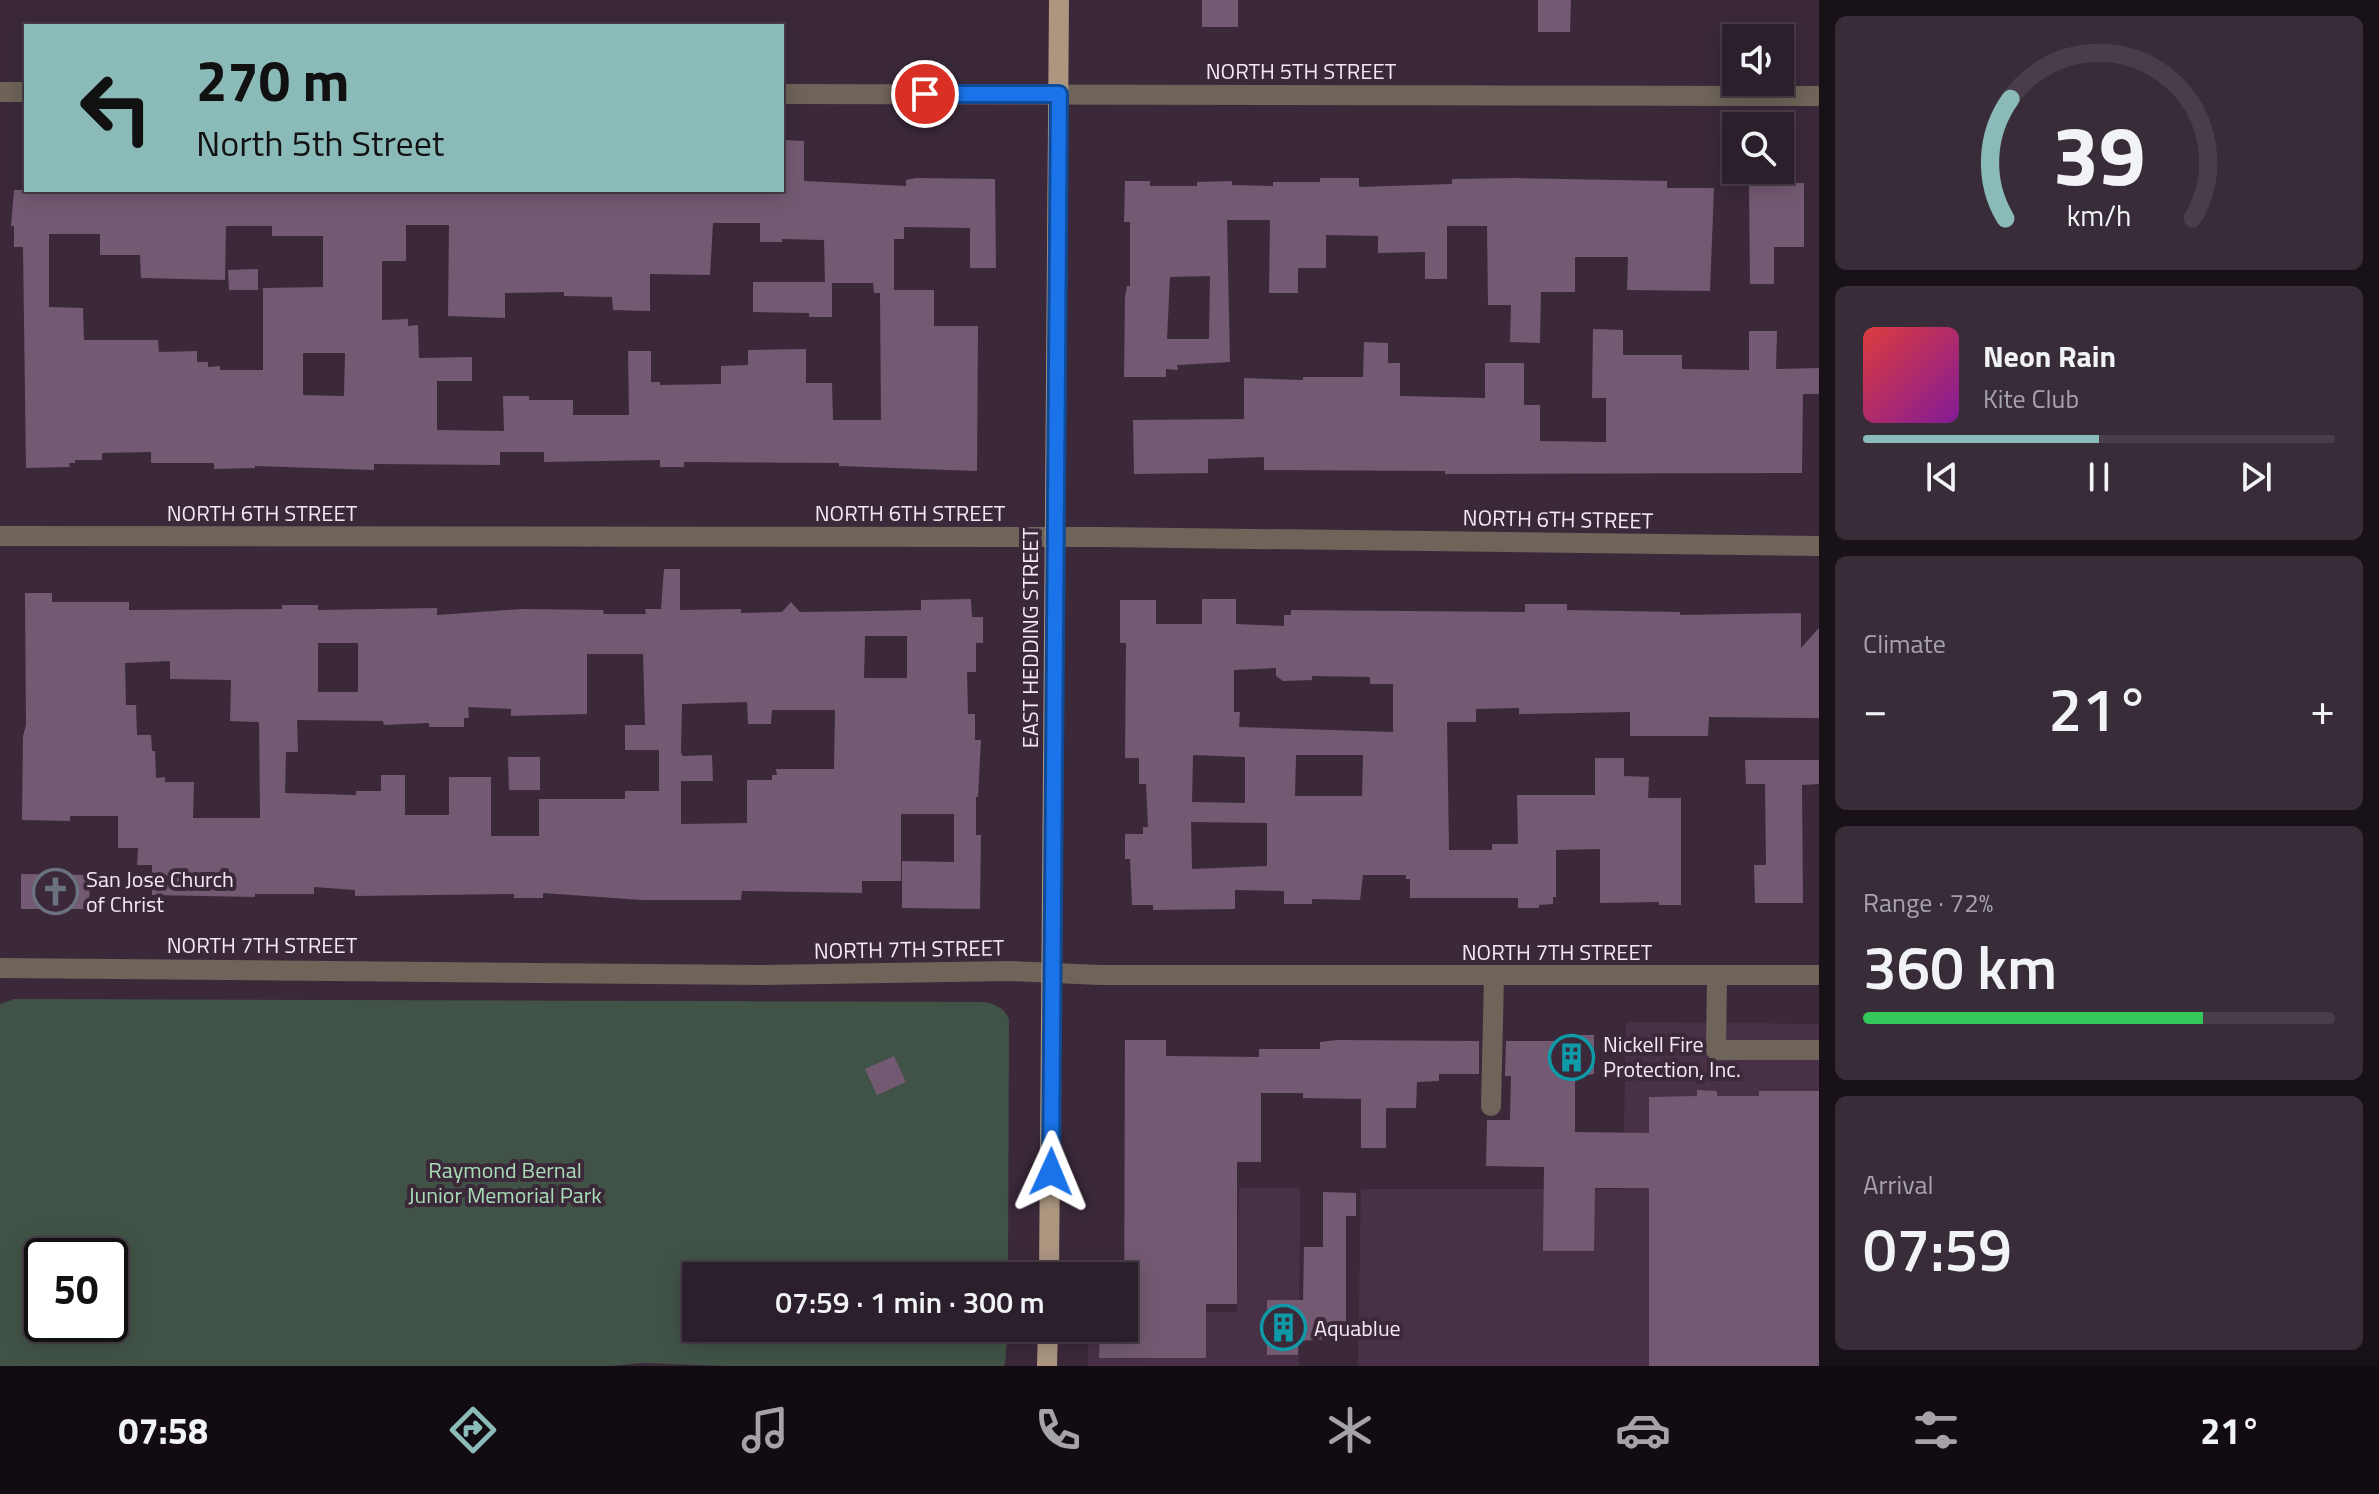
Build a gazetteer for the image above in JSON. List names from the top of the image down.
{
  "streets": {
    "main road": ["EAST HEDDING STREET"],
    "street": ["NORTH 5TH STREET", "NORTH 6TH STREET", "NORTH 7TH STREET"]
  },
  "crossings": [
    ["NORTH 5TH STREET", "EAST HEDDING STREET"],
    ["NORTH 6TH STREET", "EAST HEDDING STREET"],
    ["EAST HEDDING STREET", "NORTH 7TH STREET"]
  ],
  "parks": ["Raymond Bernal Junior Memorial Park"],
  "places": {
    "church": ["San Jose Church of Christ"],
    "building": ["Nickell Fire Protection, Inc.", "Aquablue"]
  },
  "page": {
    "turn": ["270 m", "North 5th Street"],
    "song": ["Neon Rain", "Kite Club"],
    "tile": [
      "Climate",
      ["Range · 72%", "360 km"],
      ["Arrival", "07:59"]
    ],
    "heat": ["−", "21°", "+"],
    "limit": "50",
    "trip": "07:59 · 1 min · 300 m",
    "tabs": ["07:58", "21°"],
    "gauge": ["39", "km/h"]
  }
}
